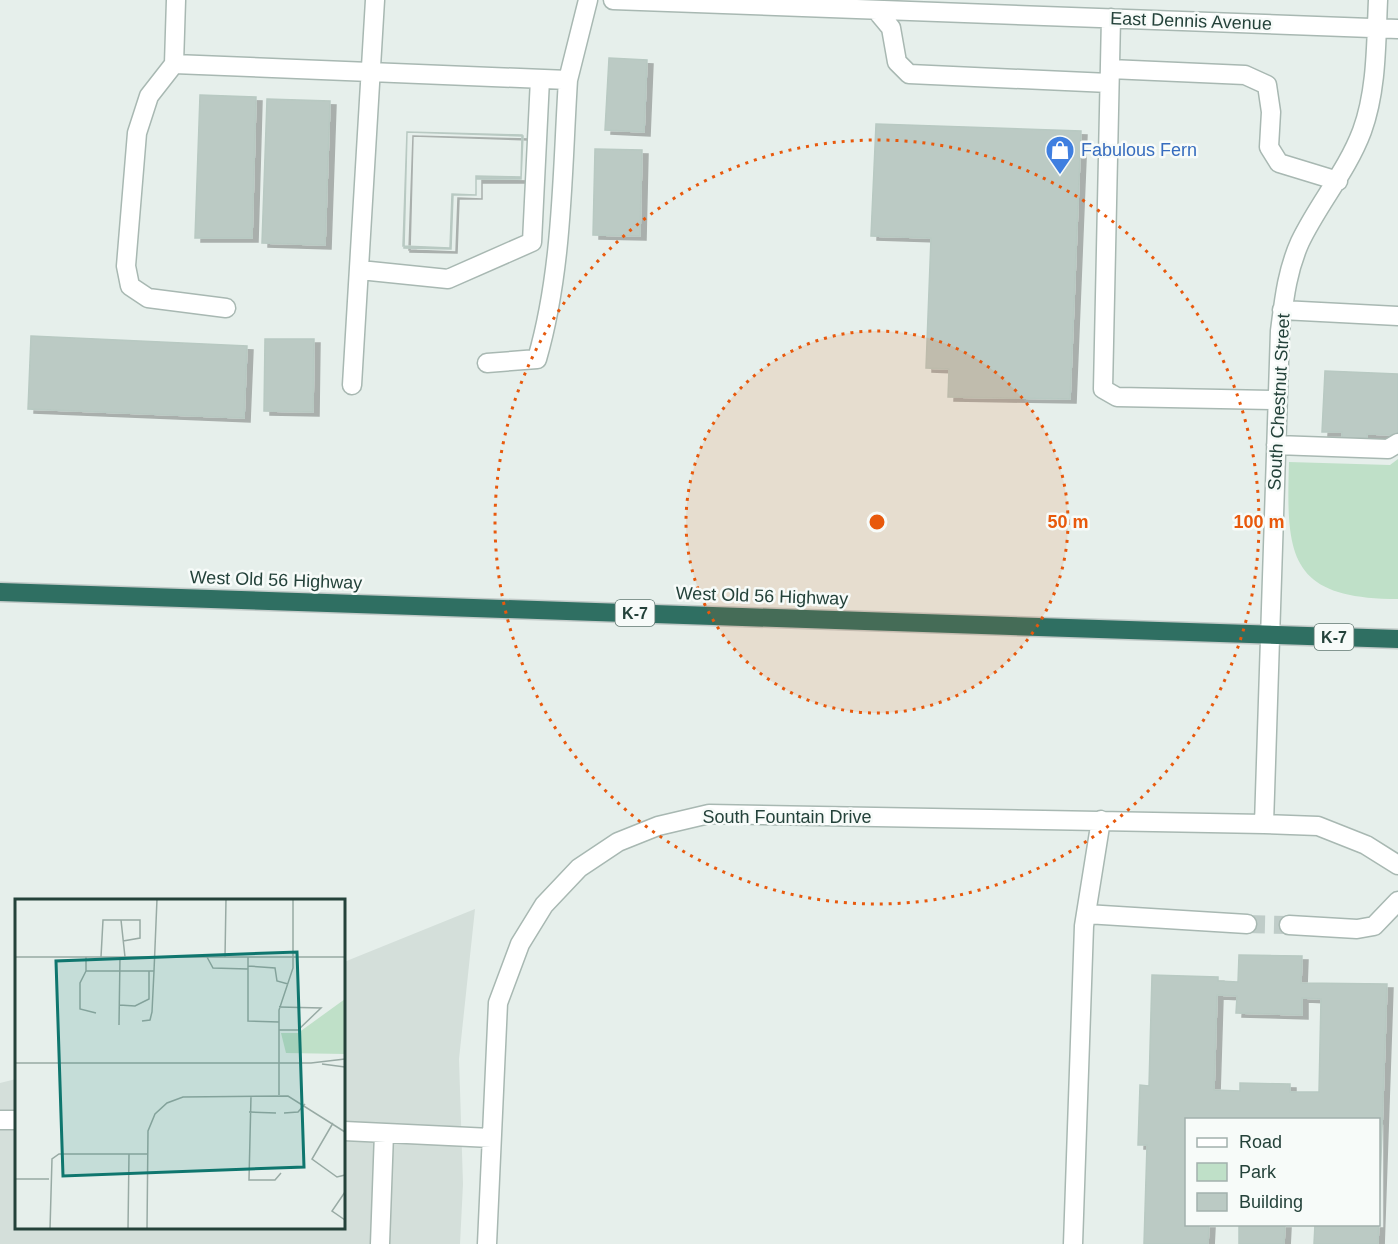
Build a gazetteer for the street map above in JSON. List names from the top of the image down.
{
  "streets": {
    "highway": ["West Old 56 Highway", "K-7"],
    "street": ["East Dennis Avenue", "South Chestnut Street", "South Fountain Drive"]
  },
  "crossings": [
    ["East Dennis Avenue", "South Chestnut Street"],
    ["South Chestnut Street", "West Old 56 Highway"],
    ["South Chestnut Street", "K-7"],
    ["South Chestnut Street", "South Fountain Drive"],
    ["West Old 56 Highway", "K-7"]
  ],
  "places": {
    "shop": ["Fabulous Fern"]
  },
  "legend": ["Road", "Park", "Building"],
  "rings": ["50 m", "100 m"]
}
